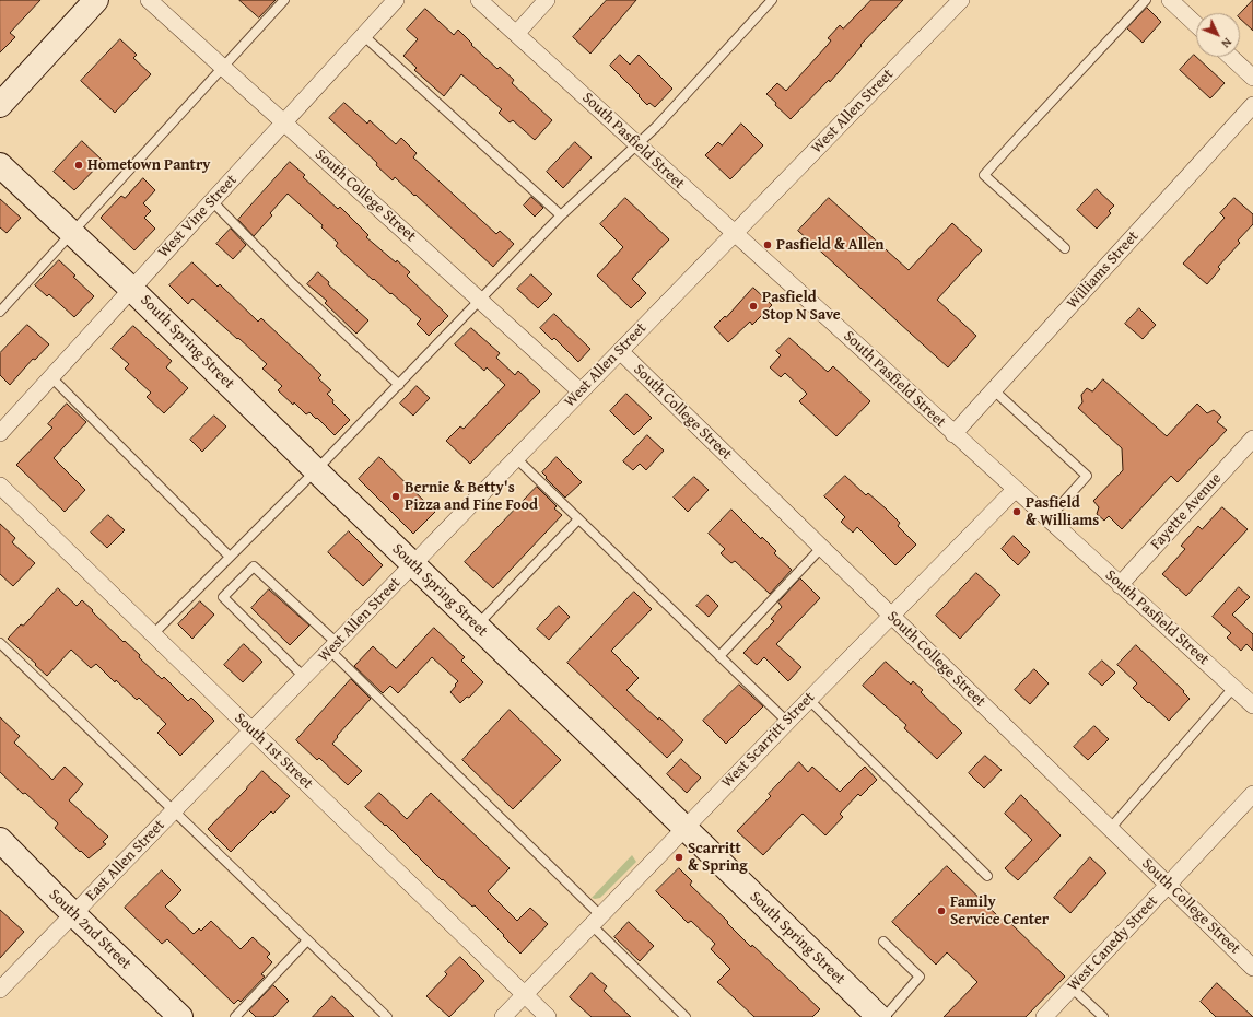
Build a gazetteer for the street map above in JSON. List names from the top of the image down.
{
  "streets": {
    "street": [
      "West Allen Street",
      "South Pasfield Street",
      "South College Street",
      "West Vine Street",
      "Williams Street",
      "South Spring Street",
      "Fayette Avenue",
      "West Scarritt Street",
      "South 1st Street",
      "East Allen Street",
      "South 2nd Street",
      "West Canedy Street"
    ]
  },
  "crossings": [
    ["West Allen Street", "South Pasfield Street"],
    ["West Allen Street", "South College Street"],
    ["West Allen Street", "South Spring Street"],
    ["West Allen Street", "South 1st Street"],
    ["West Allen Street", "East Allen Street"],
    ["South Pasfield Street", "Williams Street"],
    ["South Pasfield Street", "Fayette Avenue"],
    ["South Pasfield Street", "West Scarritt Street"],
    ["South College Street", "West Vine Street"],
    ["South College Street", "West Scarritt Street"],
    ["South College Street", "West Canedy Street"],
    ["West Vine Street", "South Spring Street"],
    ["South Spring Street", "West Scarritt Street"],
    ["West Scarritt Street", "South 1st Street"],
    ["South 1st Street", "East Allen Street"],
    ["East Allen Street", "South 2nd Street"]
  ],
  "places": [
    "Hometown Pantry",
    "Pasfield & Allen",
    "Pasfield Stop N Save",
    "Bernie & Betty's Pizza and Fine Food",
    "Pasfield & Williams",
    "Scarritt & Spring",
    "Family Service Center"
  ],
  "north": "bottom right"
}
